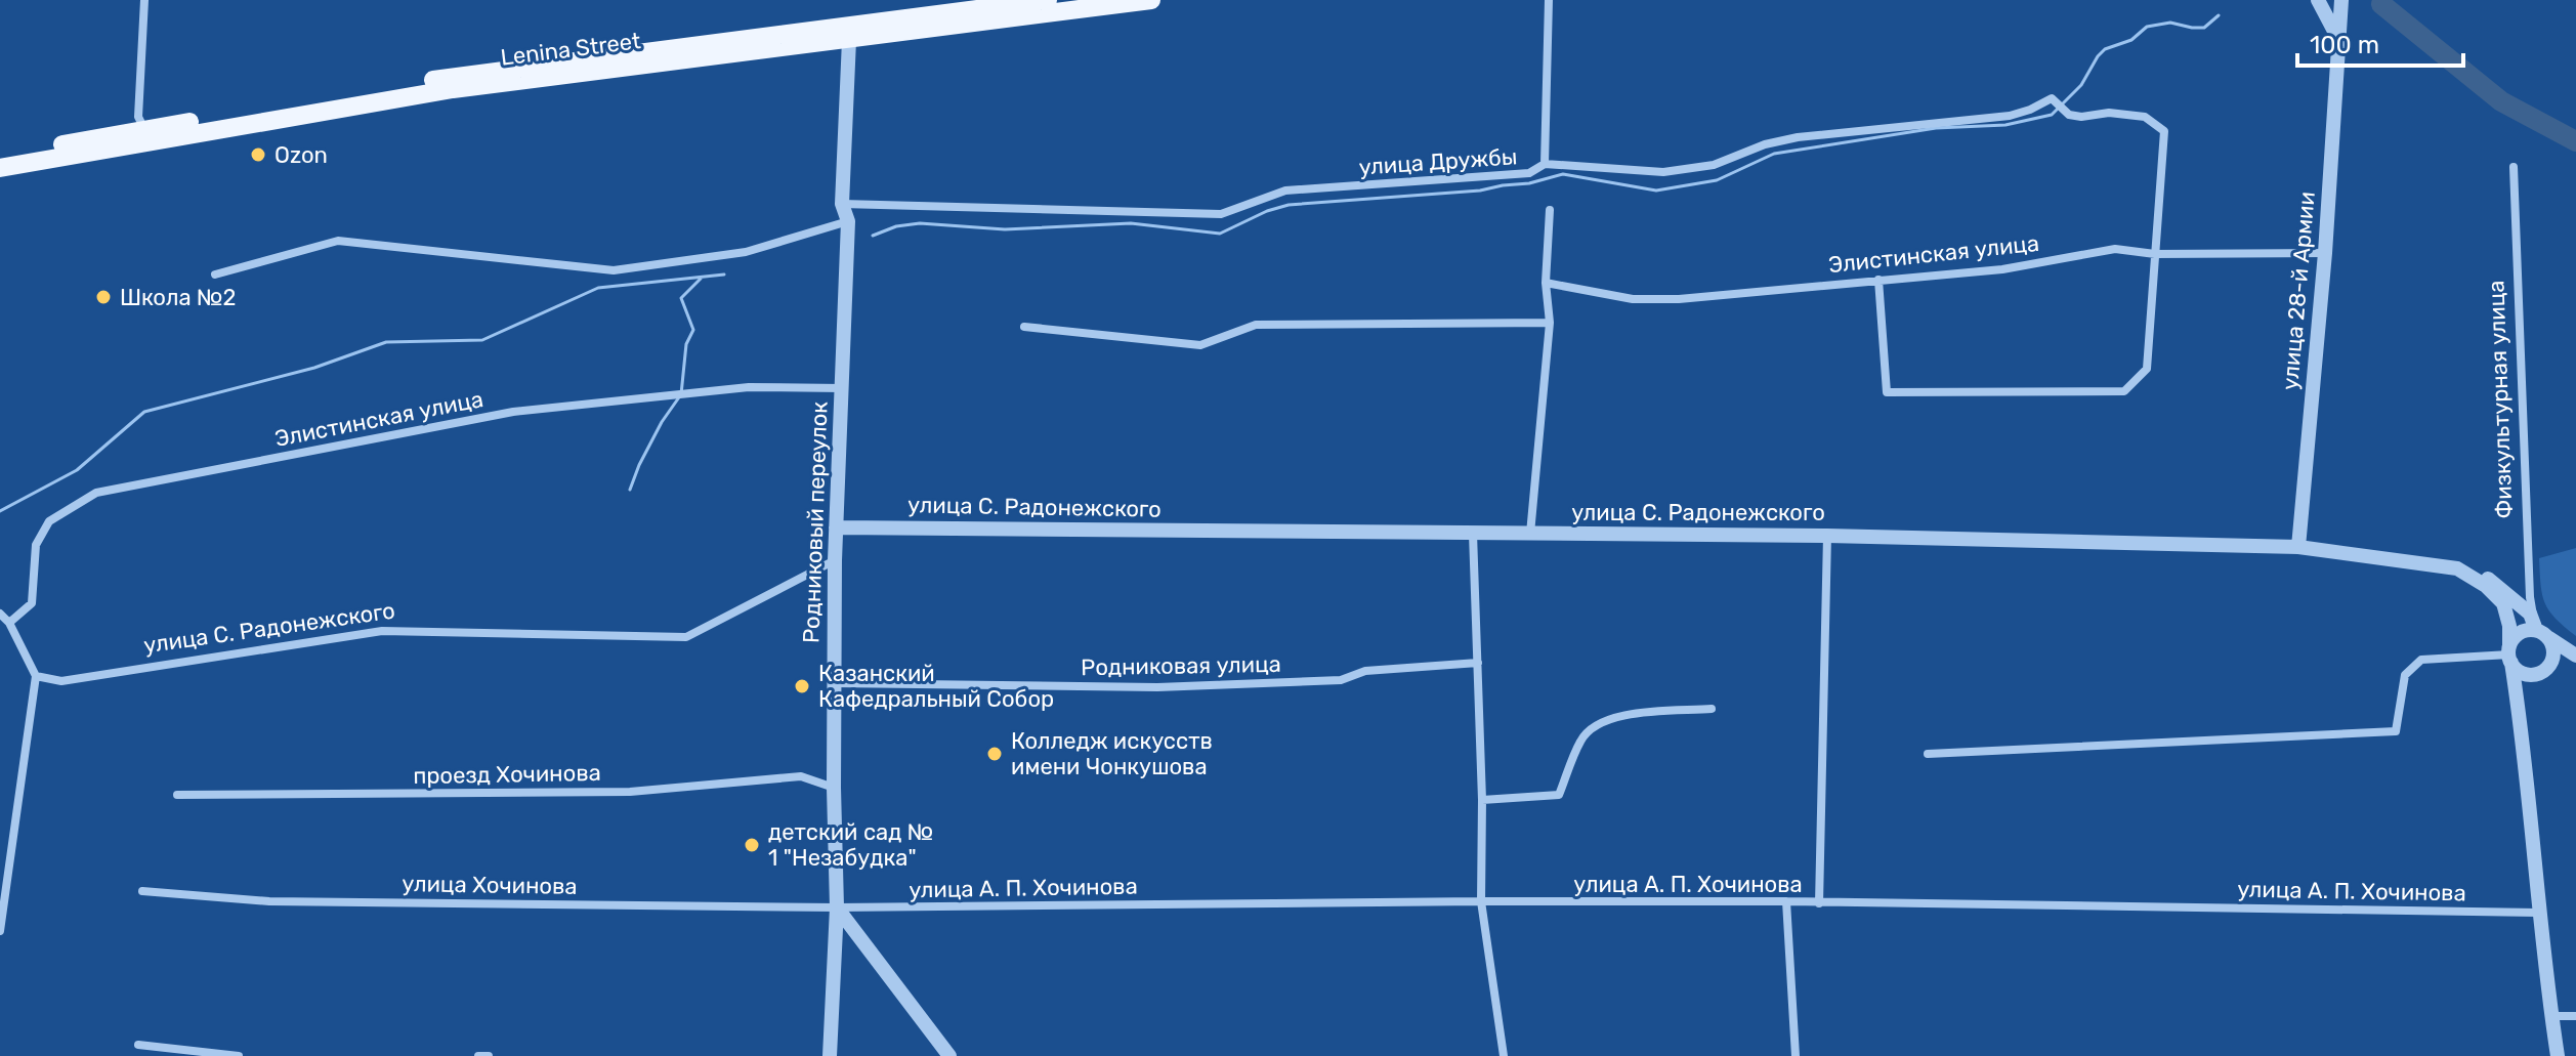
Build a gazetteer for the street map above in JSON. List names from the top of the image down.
{
  "streets": {
    "main road": ["Lenina Street"],
    "street": [
      "улица Дружбы",
      "Элистинская улица",
      "улица 28-й Армии",
      "Физкультурная улица",
      "улица С. Радонежского",
      "Родниковый переулок",
      "Родниковая улица",
      "проезд Хочинова",
      "улица А. П. Хочинова",
      "улица Хочинова"
    ]
  },
  "crossings": [
    ["Lenina Street", "Родниковый переулок"],
    ["улица Дружбы", "Элистинская улица"],
    ["улица Дружбы", "Родниковый переулок"],
    ["Элистинская улица", "улица 28-й Армии"],
    ["Элистинская улица", "Родниковый переулок"],
    ["улица 28-й Армии", "улица С. Радонежского"],
    ["Физкультурная улица", "улица С. Радонежского"],
    ["улица С. Радонежского", "Родниковый переулок"],
    ["Родниковый переулок", "Родниковая улица"],
    ["Родниковый переулок", "проезд Хочинова"],
    ["Родниковый переулок", "улица А. П. Хочинова"],
    ["Родниковый переулок", "улица Хочинова"],
    ["улица А. П. Хочинова", "улица Хочинова"]
  ],
  "places": [
    "Ozon",
    "Школа №2",
    "Казанский Кафедральный Собор",
    "Колледж искусств имени Чонкушова",
    "детский сад № 1 \"Незабудка\""
  ],
  "scale_bar": "100 m"
}
